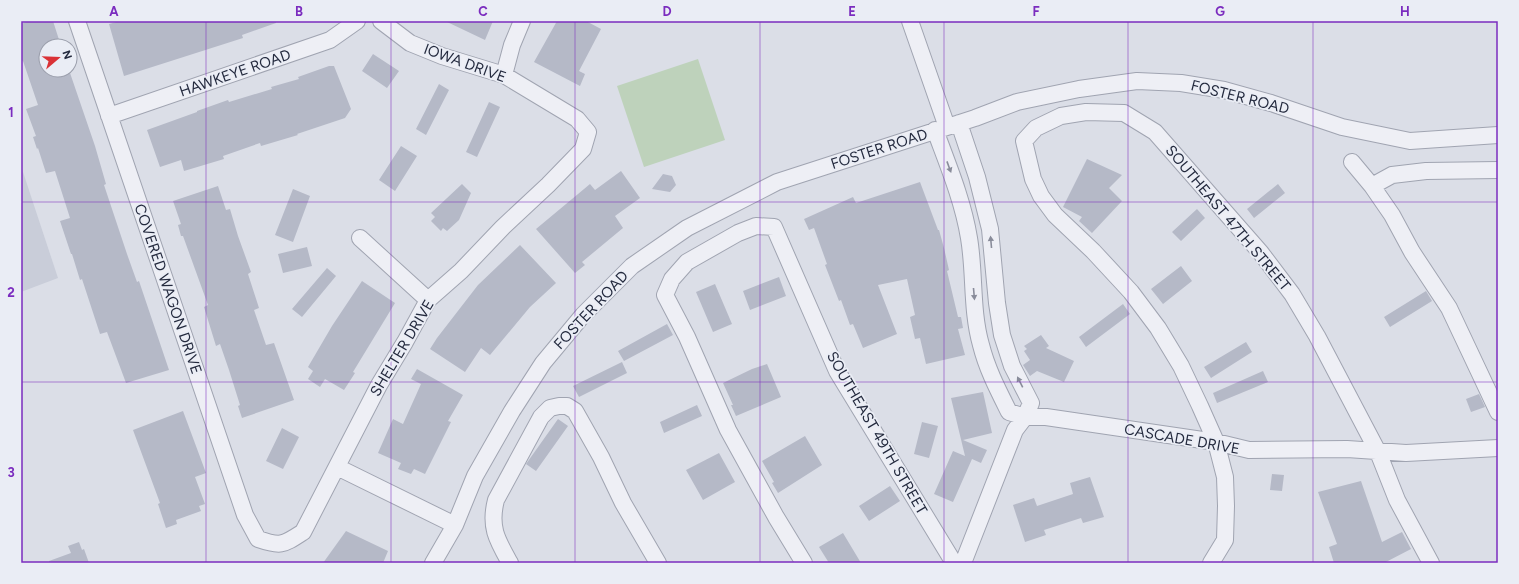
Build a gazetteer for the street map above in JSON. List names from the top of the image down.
{
  "streets": {
    "street": [
      "IOWA DRIVE",
      "HAWKEYE ROAD",
      "FOSTER ROAD",
      "SOUTHEAST 47TH STREET",
      "COVERED WAGON DRIVE",
      "SHELTER DRIVE",
      "SOUTHEAST 49TH STREET",
      "CASCADE DRIVE"
    ]
  },
  "crossings": [
    ["IOWA DRIVE", "SHELTER DRIVE"],
    ["HAWKEYE ROAD", "COVERED WAGON DRIVE"],
    ["SOUTHEAST 47TH STREET", "CASCADE DRIVE"],
    ["COVERED WAGON DRIVE", "SHELTER DRIVE"]
  ],
  "north": "right",
  "grid": {
    "columns": [
      "A",
      "B",
      "C",
      "D",
      "E",
      "F",
      "G",
      "H"
    ],
    "rows": ["1", "2", "3"]
  }
}
